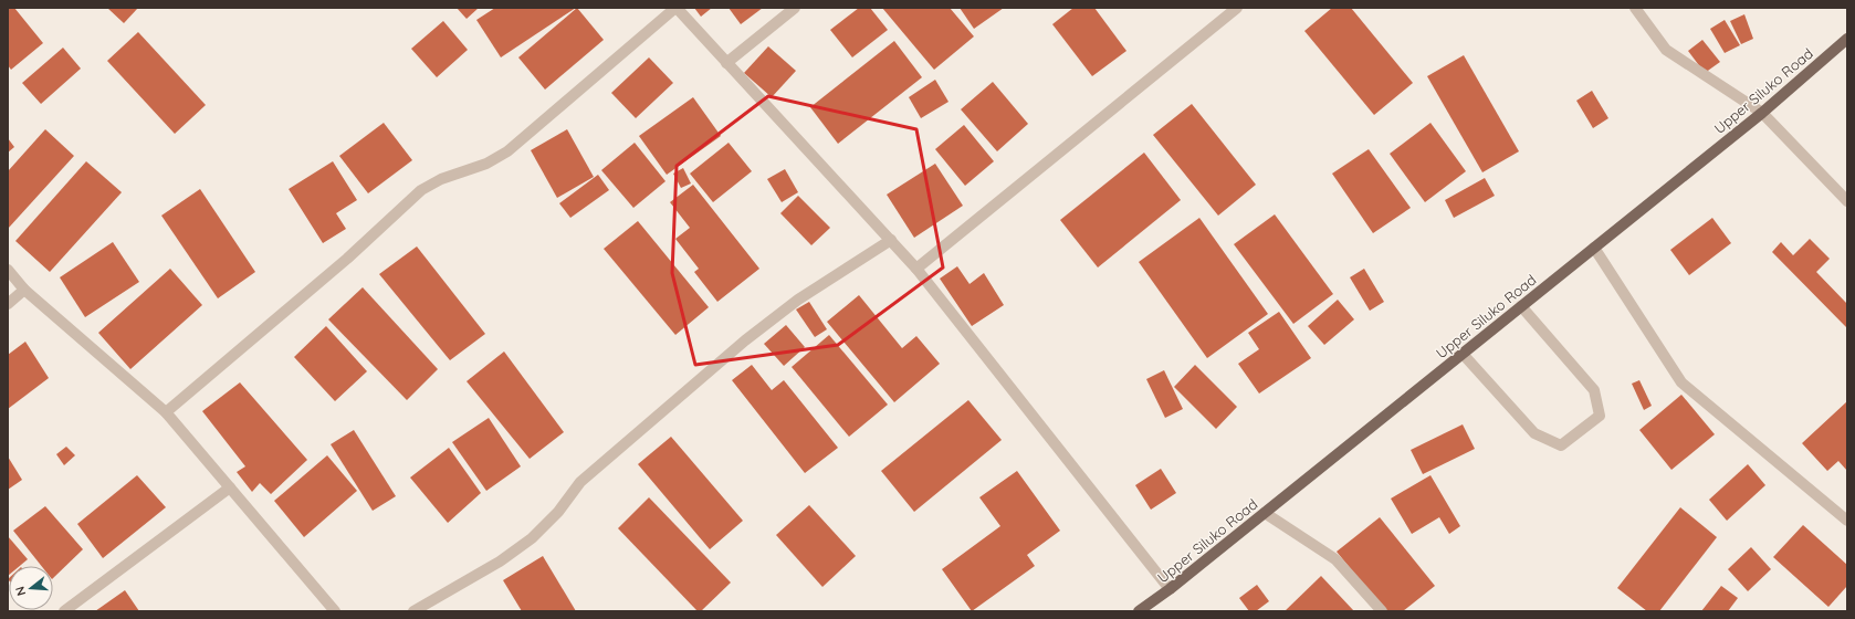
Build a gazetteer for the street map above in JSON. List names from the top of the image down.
{
  "streets": {
    "main road": ["Upper Siluko Road"]
  },
  "north": "left"
}
